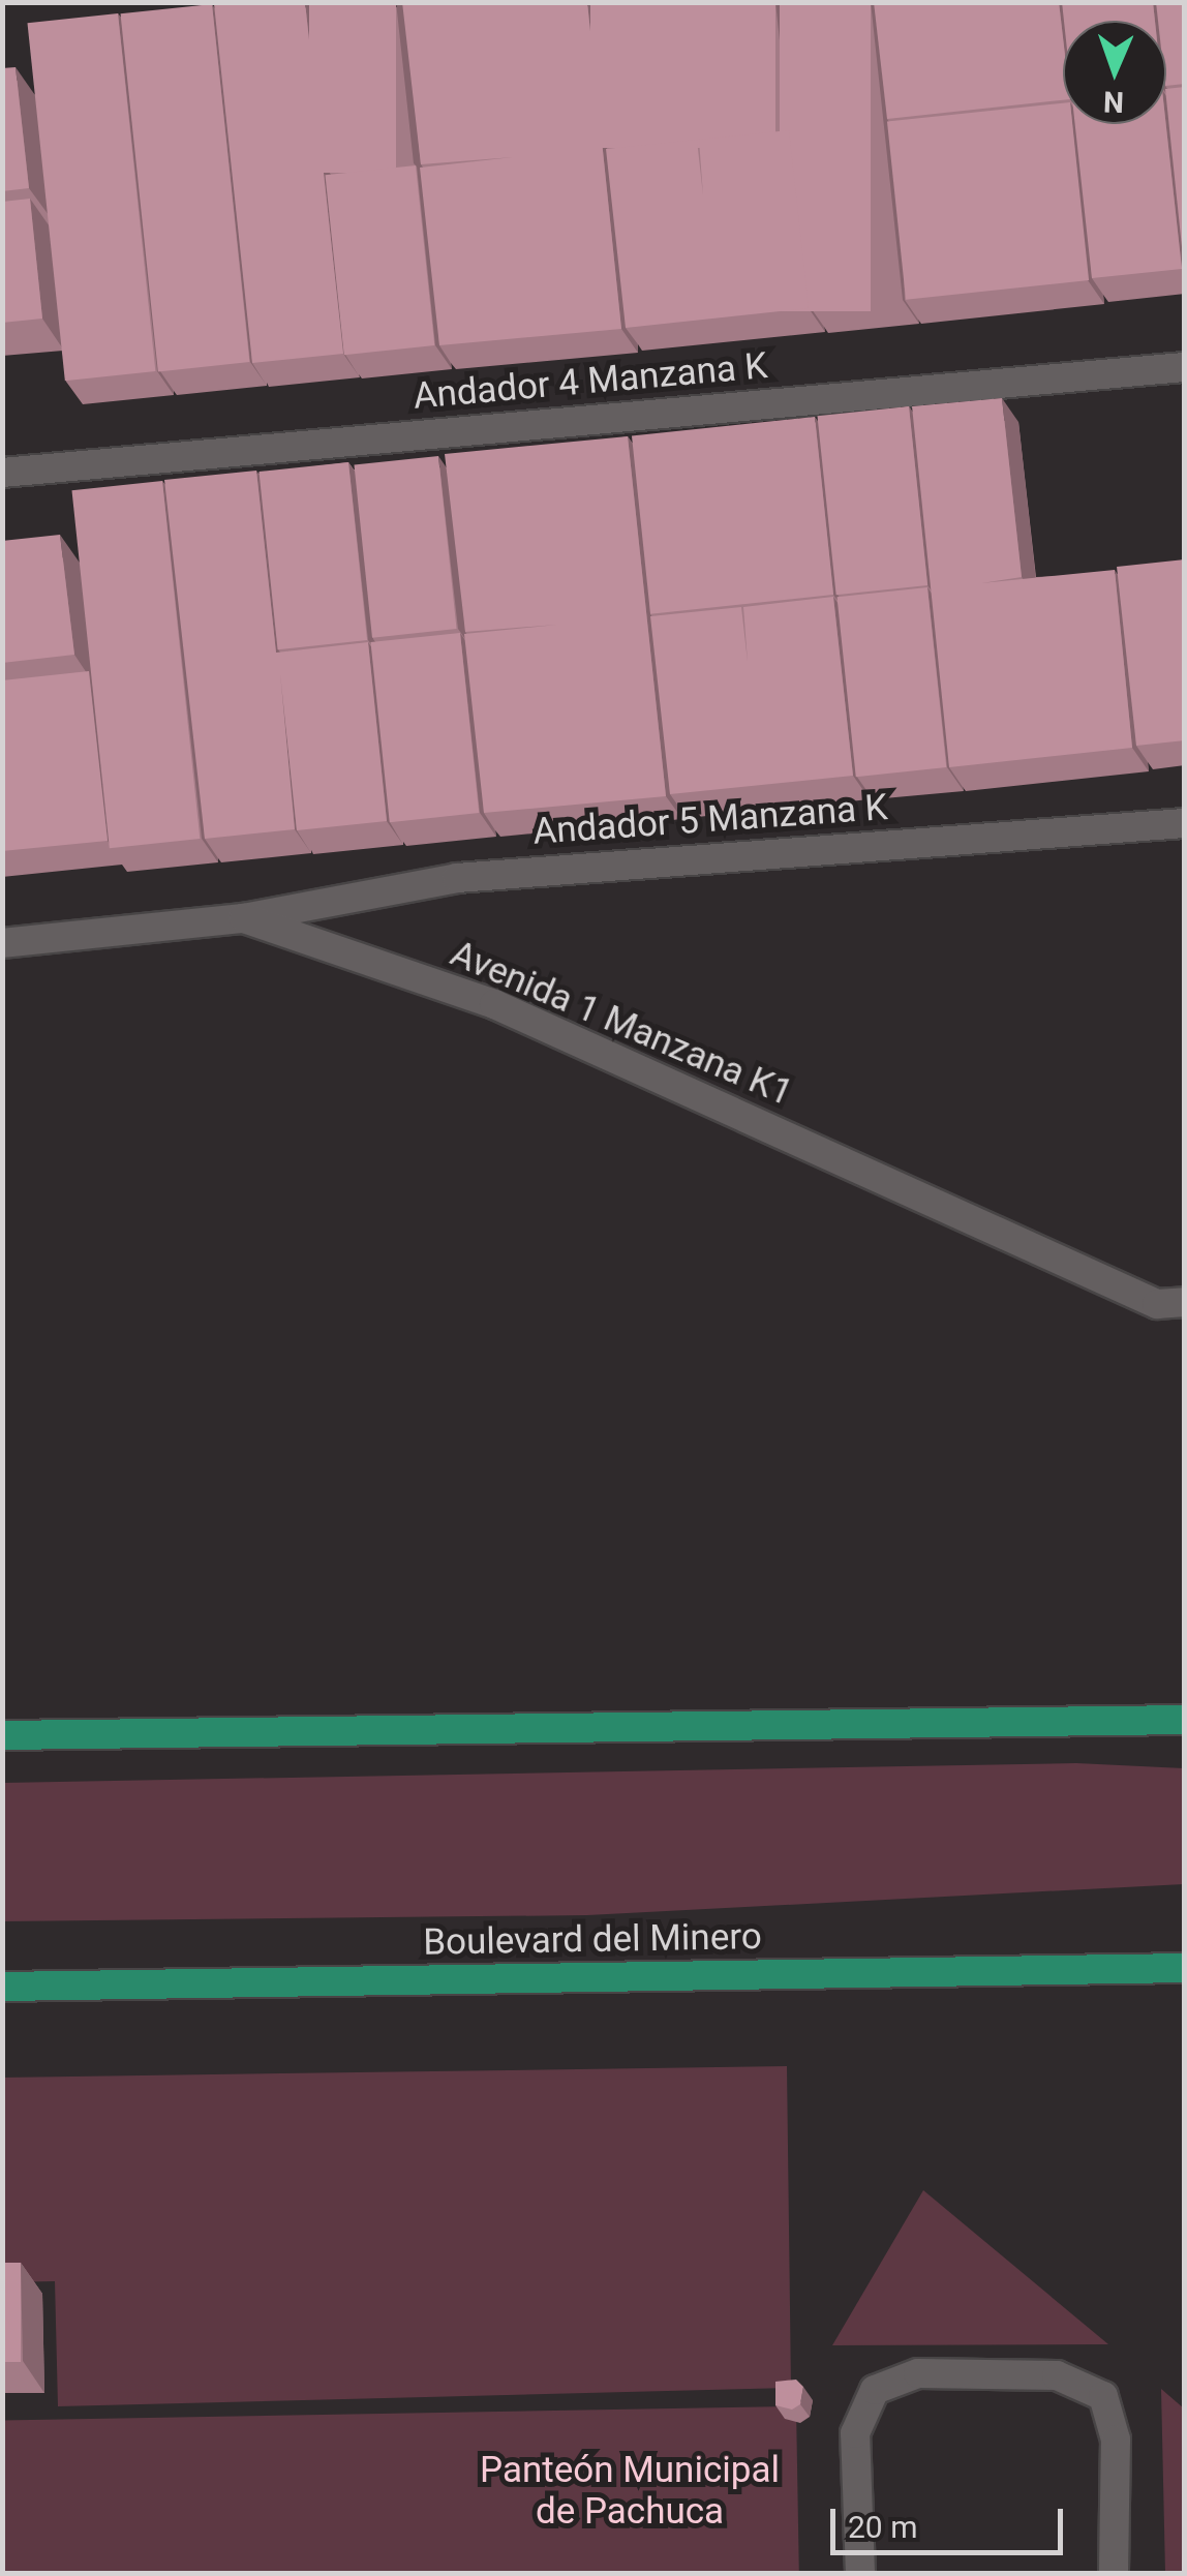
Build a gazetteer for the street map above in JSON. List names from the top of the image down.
{
  "streets": {
    "main road": ["Boulevard del Minero"],
    "street": ["Andador 4 Manzana K", "Andador 5 Manzana K", "Avenida 1 Manzana K1"]
  },
  "crossings": [
    ["Andador 5 Manzana K", "Avenida 1 Manzana K1"]
  ],
  "parks": ["Panteón Municipal de Pachuca"],
  "scale_bar": "20 m",
  "north": "bottom"
}
